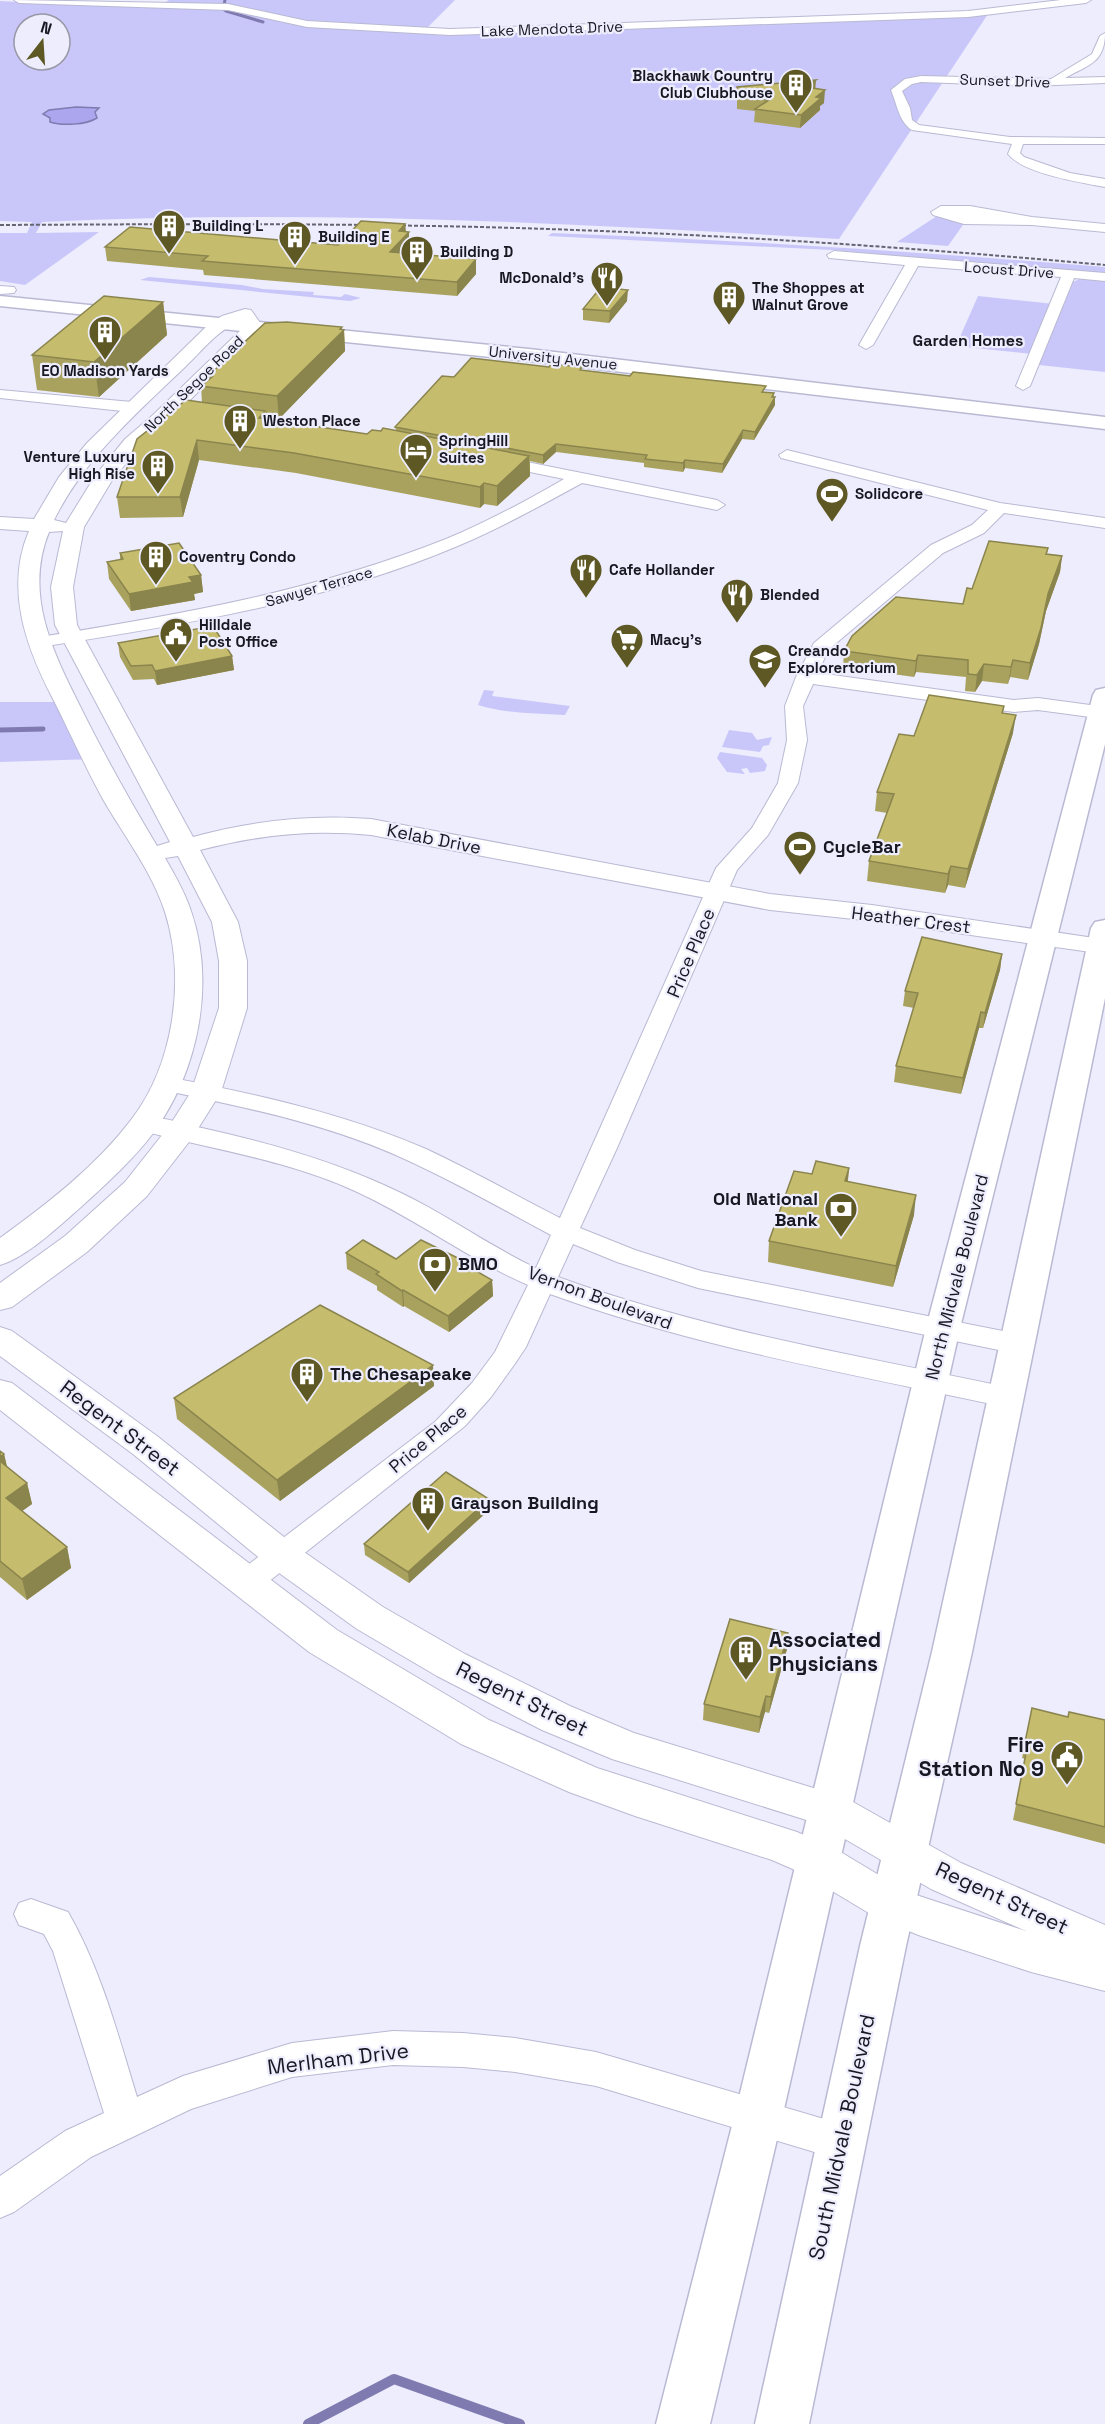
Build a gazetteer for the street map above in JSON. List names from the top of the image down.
{
  "streets": {
    "main road": ["University Avenue", "North Midvale Boulevard", "South Midvale Boulevard"],
    "street": [
      "Lake Mendota Drive",
      "Sunset Drive",
      "Locust Drive",
      "North Segoe Road",
      "Sawyer Terrace",
      "Kelab Drive",
      "Heather Crest",
      "Price Place",
      "Vernon Boulevard",
      "Regent Street",
      "Merlham Drive"
    ]
  },
  "crossings": [
    ["University Avenue", "North Segoe Road"],
    ["North Segoe Road", "Sawyer Terrace"],
    ["North Segoe Road", "Kelab Drive"],
    ["North Segoe Road", "Vernon Boulevard"],
    ["Kelab Drive", "Heather Crest"],
    ["Kelab Drive", "Price Place"],
    ["Heather Crest", "Price Place"],
    ["Heather Crest", "North Midvale Boulevard"],
    ["Price Place", "Vernon Boulevard"],
    ["Price Place", "Regent Street"],
    ["North Midvale Boulevard", "Vernon Boulevard"],
    ["North Midvale Boulevard", "Regent Street"],
    ["Regent Street", "South Midvale Boulevard"],
    ["Merlham Drive", "South Midvale Boulevard"]
  ],
  "districts": ["Garden Homes"],
  "places": {
    "building": [
      "Blackhawk Country Club Clubhouse",
      "Building L",
      "Building E",
      "Building D",
      "The Shoppes at Walnut Grove",
      "EO Madison Yards",
      "Weston Place",
      "Venture Luxury High Rise",
      "Coventry Condo",
      "The Chesapeake",
      "Grayson Building",
      "Associated Physicians"
    ],
    "restaurant": ["McDonald's", "Cafe Hollander", "Blended"],
    "hotel": ["SpringHill Suites"],
    "sports": ["Solidcore", "CycleBar"],
    "public building": ["Hilldale Post Office", "Fire Station No 9"],
    "supermarket": ["Macy's"],
    "school or university": ["Creando Explorertorium"],
    "bank": ["Old National Bank", "BMO"]
  },
  "north": "top"
}
